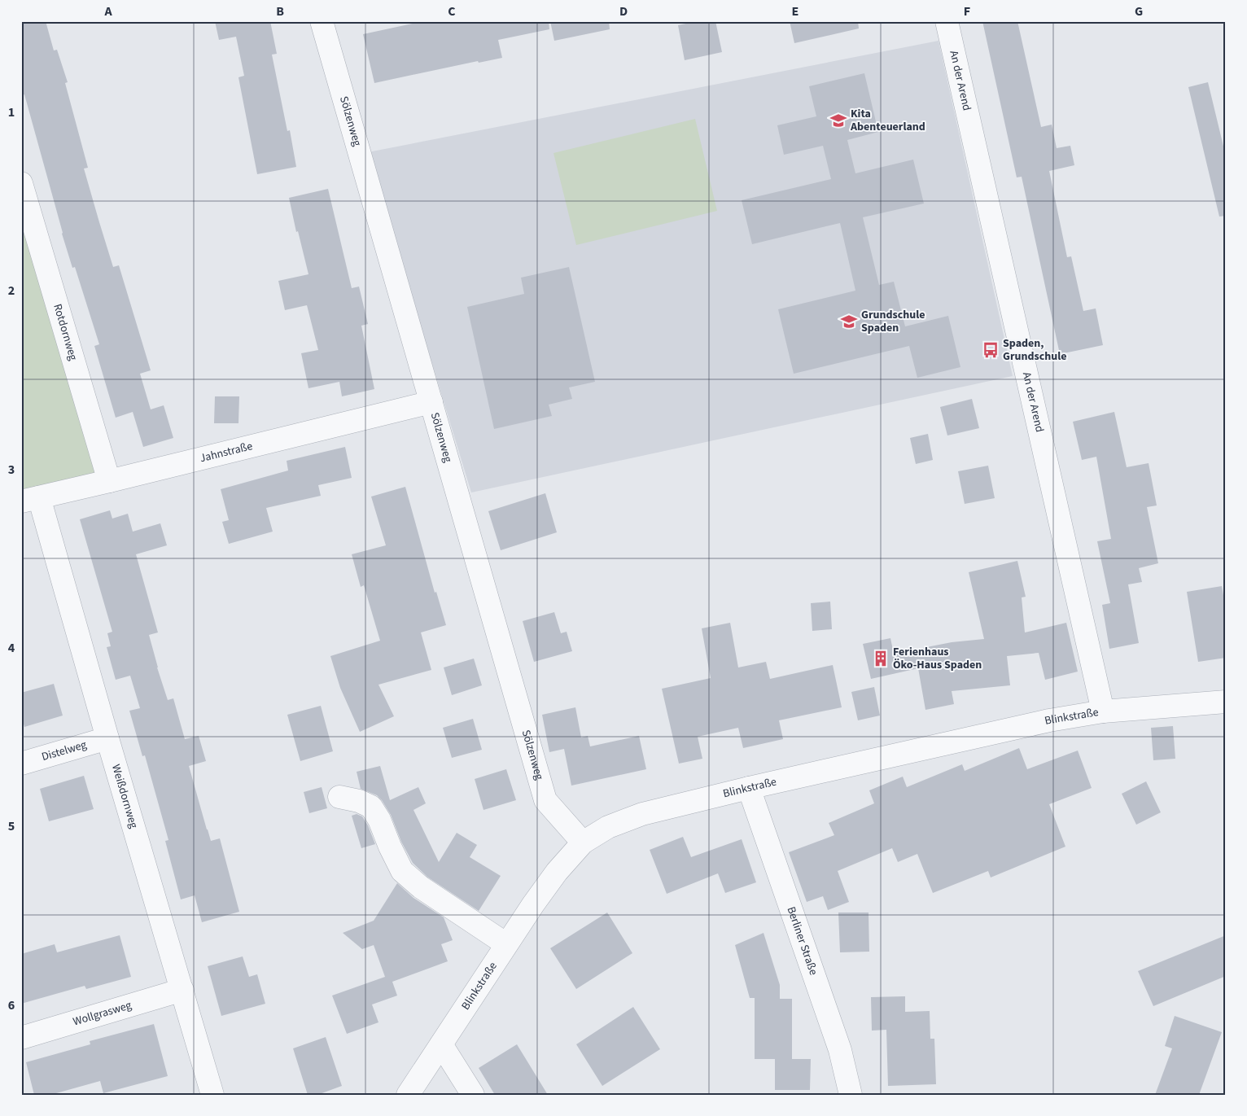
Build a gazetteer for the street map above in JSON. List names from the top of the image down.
{
  "streets": {
    "street": [
      "An der Arend",
      "Sölzenweg",
      "Rotdornweg",
      "Jahnstraße",
      "Blinkstraße",
      "Distelweg",
      "Weißdornweg",
      "Berliner Straße",
      "Wollgrasweg"
    ]
  },
  "crossings": [
    ["An der Arend", "Blinkstraße"],
    ["Sölzenweg", "Jahnstraße"],
    ["Sölzenweg", "Blinkstraße"],
    ["Rotdornweg", "Jahnstraße"],
    ["Jahnstraße", "Weißdornweg"],
    ["Blinkstraße", "Berliner Straße"],
    ["Distelweg", "Weißdornweg"],
    ["Weißdornweg", "Wollgrasweg"]
  ],
  "places": {
    "school or university": ["Kita Abenteuerland", "Grundschule Spaden"],
    "bus stop": ["Spaden, Grundschule"],
    "building": ["Ferienhaus Öko-Haus Spaden"]
  },
  "grid": {
    "columns": [
      "A",
      "B",
      "C",
      "D",
      "E",
      "F",
      "G"
    ],
    "rows": [
      "1",
      "2",
      "3",
      "4",
      "5",
      "6"
    ]
  }
}
